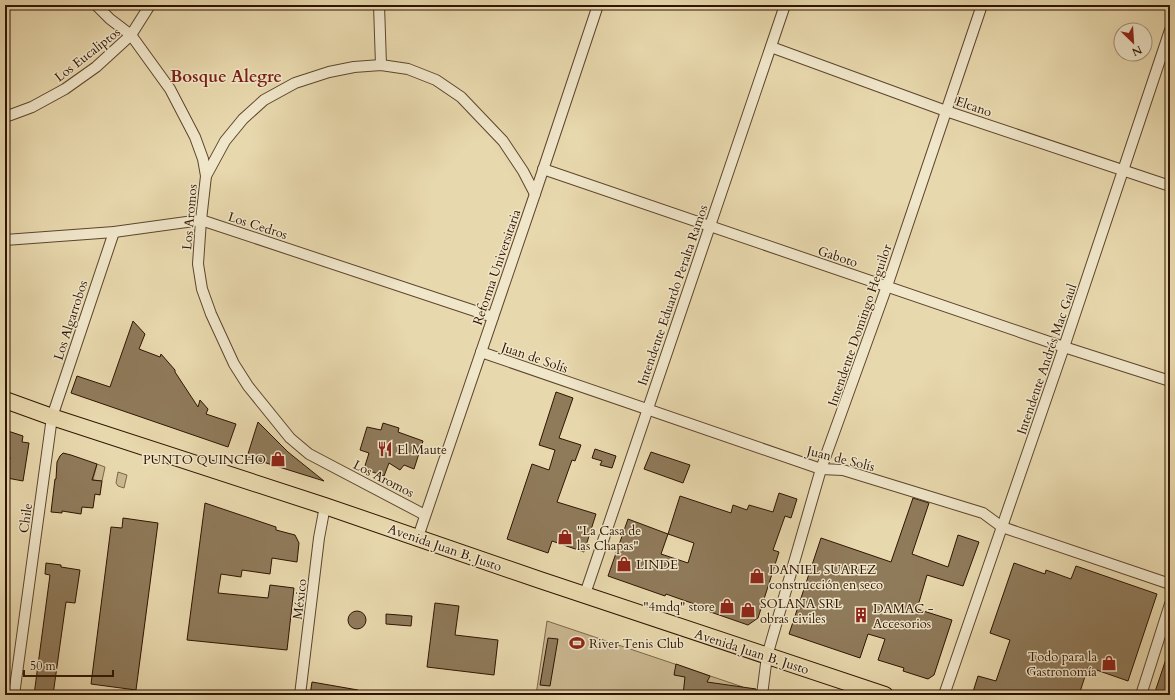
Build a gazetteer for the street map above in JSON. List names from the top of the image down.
{
  "streets": {
    "main road": ["Avenida Juan B. Justo"],
    "street": [
      "Los Eucaliptos",
      "Elcano",
      "Los Aromos",
      "Los Cedros",
      "Gaboto",
      "Reforma Universitaria",
      "Intendente Eduardo Peralta Ramos",
      "Los Algarrobos",
      "Intendente Domingo Heguilor",
      "Juan de Solís",
      "Intendente Andrés Mac Gaul",
      "Chile",
      "México"
    ]
  },
  "crossings": [
    ["Elcano", "Intendente Eduardo Peralta Ramos"],
    ["Elcano", "Intendente Domingo Heguilor"],
    ["Elcano", "Intendente Andrés Mac Gaul"],
    ["Los Aromos", "Los Cedros"],
    ["Los Aromos", "Reforma Universitaria"],
    ["Los Cedros", "Reforma Universitaria"],
    ["Los Cedros", "Los Algarrobos"],
    ["Gaboto", "Reforma Universitaria"],
    ["Gaboto", "Intendente Eduardo Peralta Ramos"],
    ["Gaboto", "Intendente Domingo Heguilor"],
    ["Gaboto", "Intendente Andrés Mac Gaul"],
    ["Reforma Universitaria", "Juan de Solís"],
    ["Reforma Universitaria", "Avenida Juan B. Justo"],
    ["Intendente Eduardo Peralta Ramos", "Juan de Solís"],
    ["Intendente Eduardo Peralta Ramos", "Avenida Juan B. Justo"],
    ["Los Algarrobos", "Chile"],
    ["Los Algarrobos", "Avenida Juan B. Justo"],
    ["Intendente Domingo Heguilor", "Juan de Solís"],
    ["Intendente Domingo Heguilor", "Avenida Juan B. Justo"],
    ["Juan de Solís", "Intendente Andrés Mac Gaul"],
    ["Chile", "Avenida Juan B. Justo"],
    ["Avenida Juan B. Justo", "México"]
  ],
  "districts": ["Bosque Alegre"],
  "places": {
    "restaurant": ["El Maute"],
    "shop": [
      "PUNTO QUINCHO",
      "\"La Casa de las Chapas\"",
      "LINDE",
      "DANIEL SUAREZ construcción en seco",
      "\"4mdq\" store",
      "SOLANA SRL obras civiles",
      "Todo para la Gastronomía"
    ],
    "building": ["DAMAC - Accesorios"],
    "sports": ["River Tenis Club"]
  },
  "scale_bar": "50 m",
  "north": "bottom right"
}
